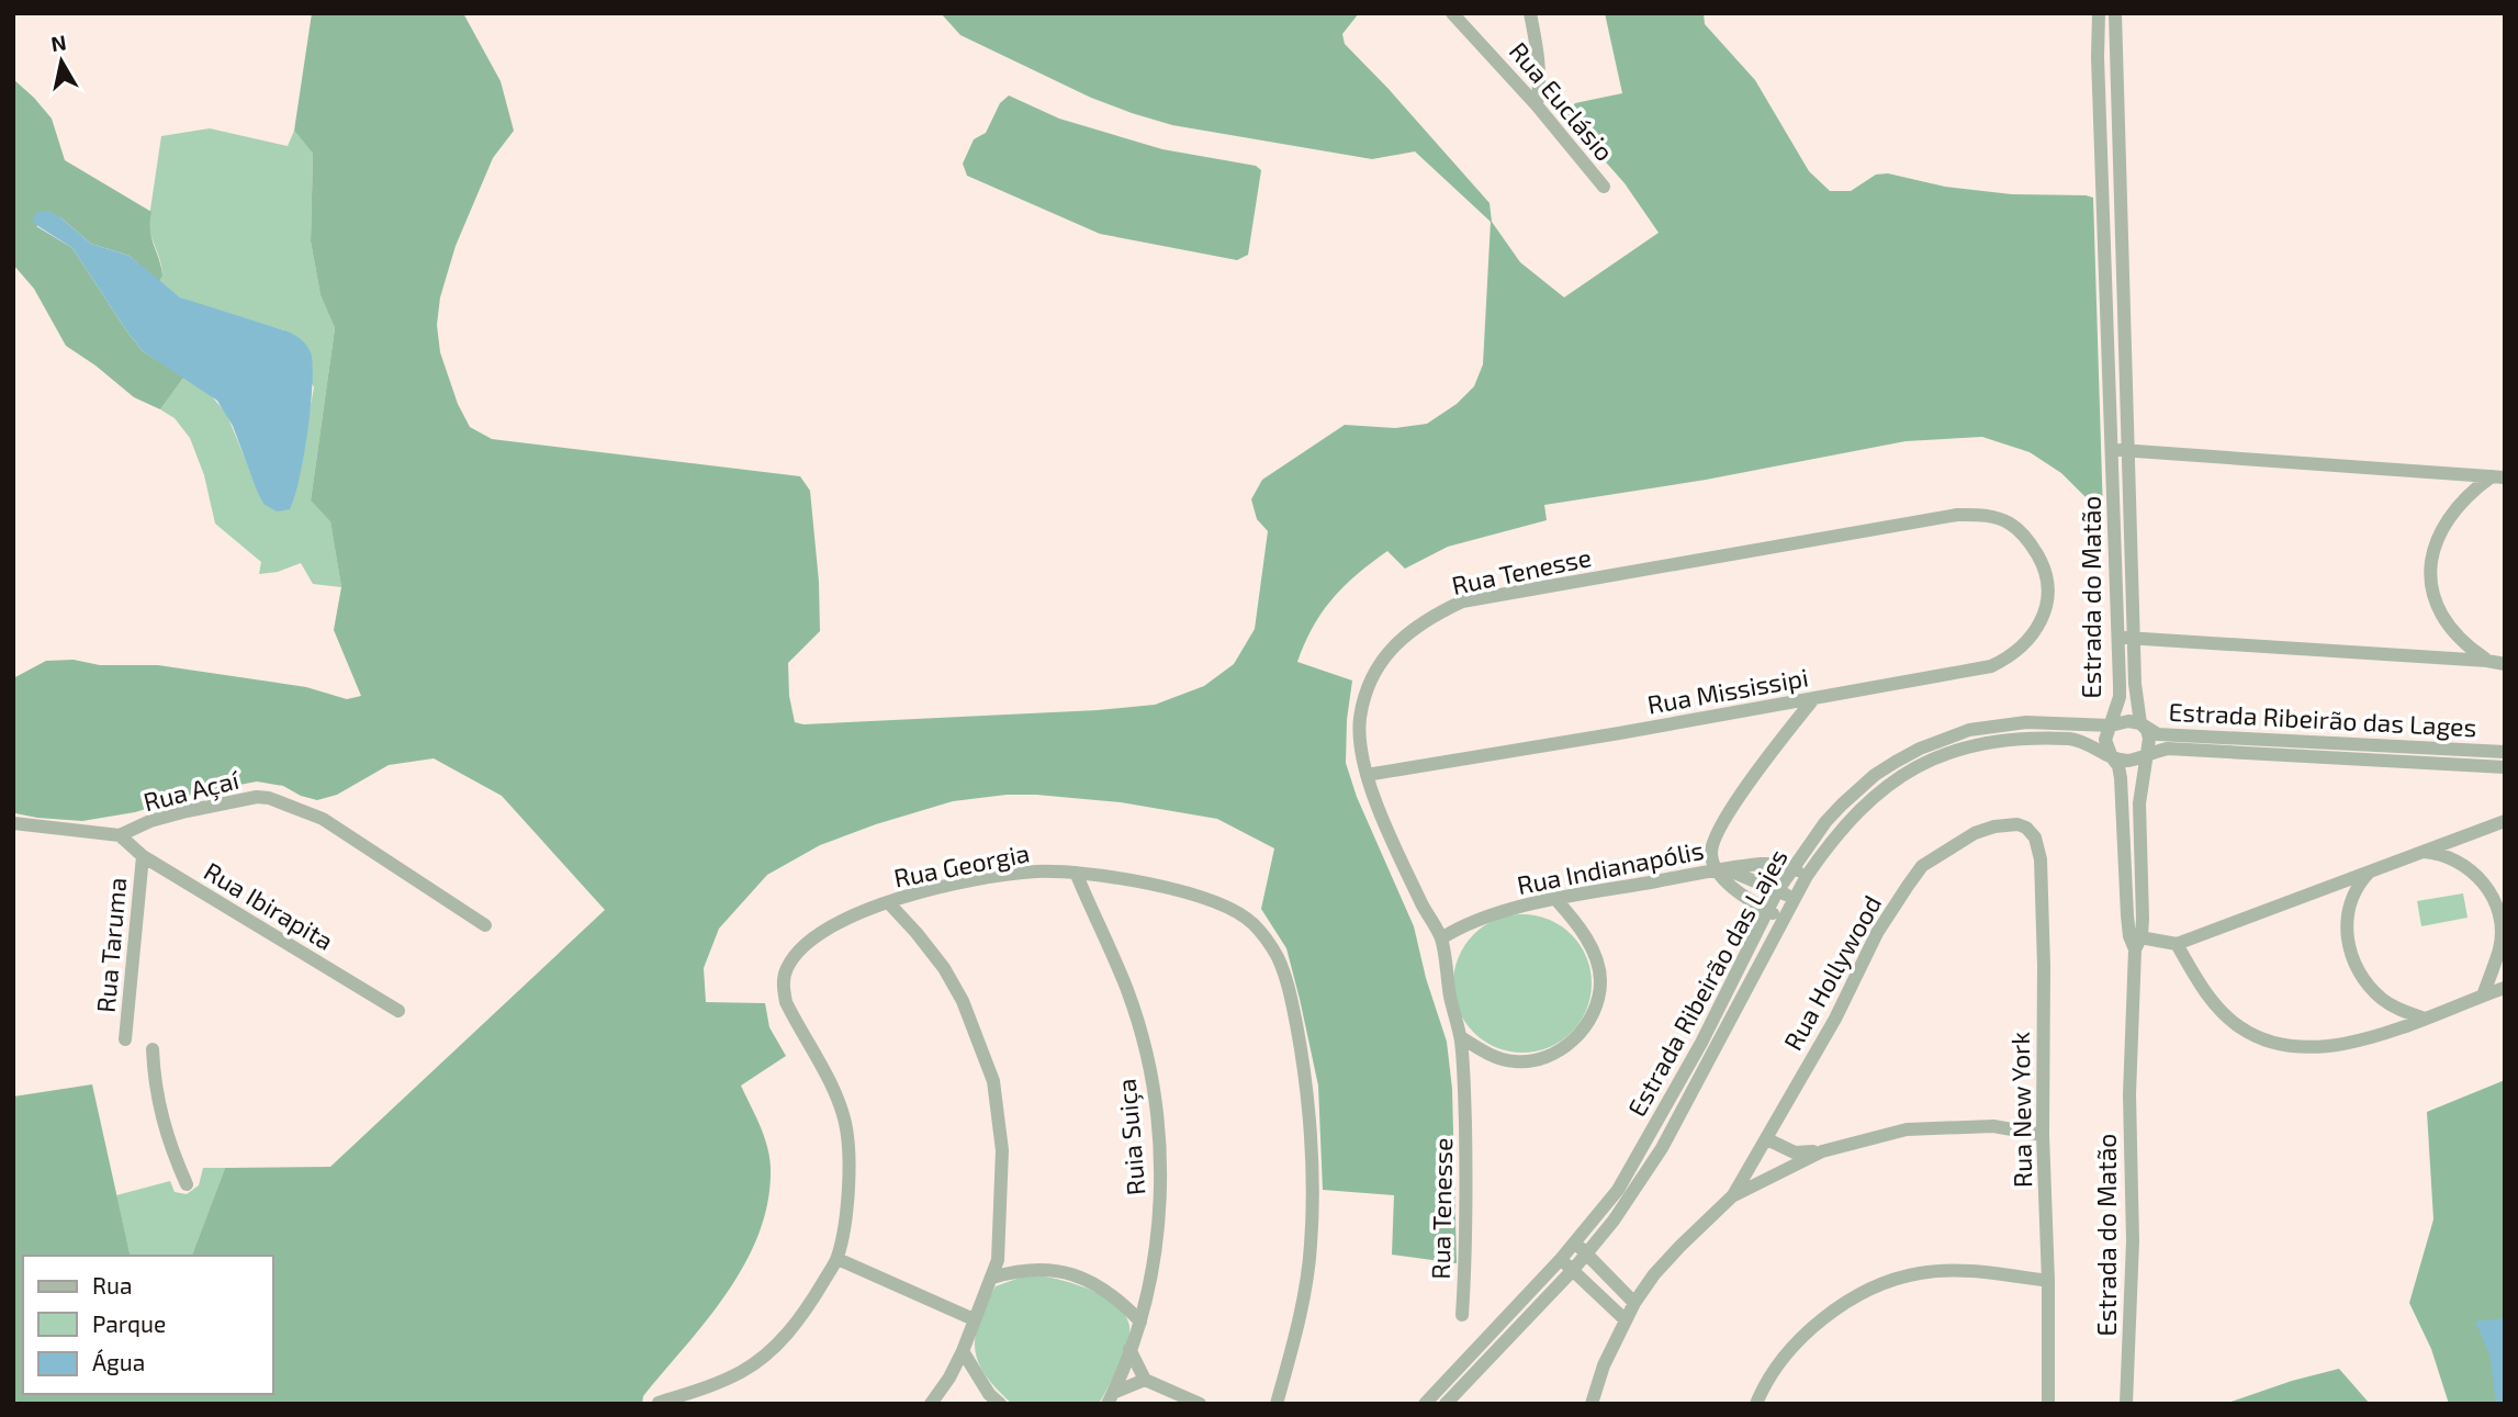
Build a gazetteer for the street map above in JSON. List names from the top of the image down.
{
  "streets": {
    "street": [
      "Rua Euclásio",
      "Rua Tenesse",
      "Estrada do Matão",
      "Rua Mississipi",
      "Estrada Ribeirão das Lages",
      "Rua Açaí",
      "Rua Georgia",
      "Rua Indianapólis",
      "Rua Ibirapita",
      "Rua Taruma",
      "Rua Hollywood",
      "Estrada Ribeirão das Lajes",
      "Rua New York",
      "Ruia Suiça"
    ]
  },
  "crossings": [
    ["Rua Tenesse", "Rua Mississipi"],
    ["Rua Tenesse", "Rua Indianapólis"],
    ["Estrada do Matão", "Estrada Ribeirão das Lages"],
    ["Estrada do Matão", "Estrada Ribeirão das Lajes"],
    ["Estrada Ribeirão das Lages", "Estrada Ribeirão das Lajes"],
    ["Rua Açaí", "Rua Ibirapita"],
    ["Rua Georgia", "Ruia Suiça"],
    ["Rua Indianapólis", "Estrada Ribeirão das Lajes"],
    ["Rua Ibirapita", "Rua Taruma"],
    ["Rua Hollywood", "Rua New York"]
  ],
  "legend": ["Rua", "Parque", "Água"],
  "north": "top"
}
